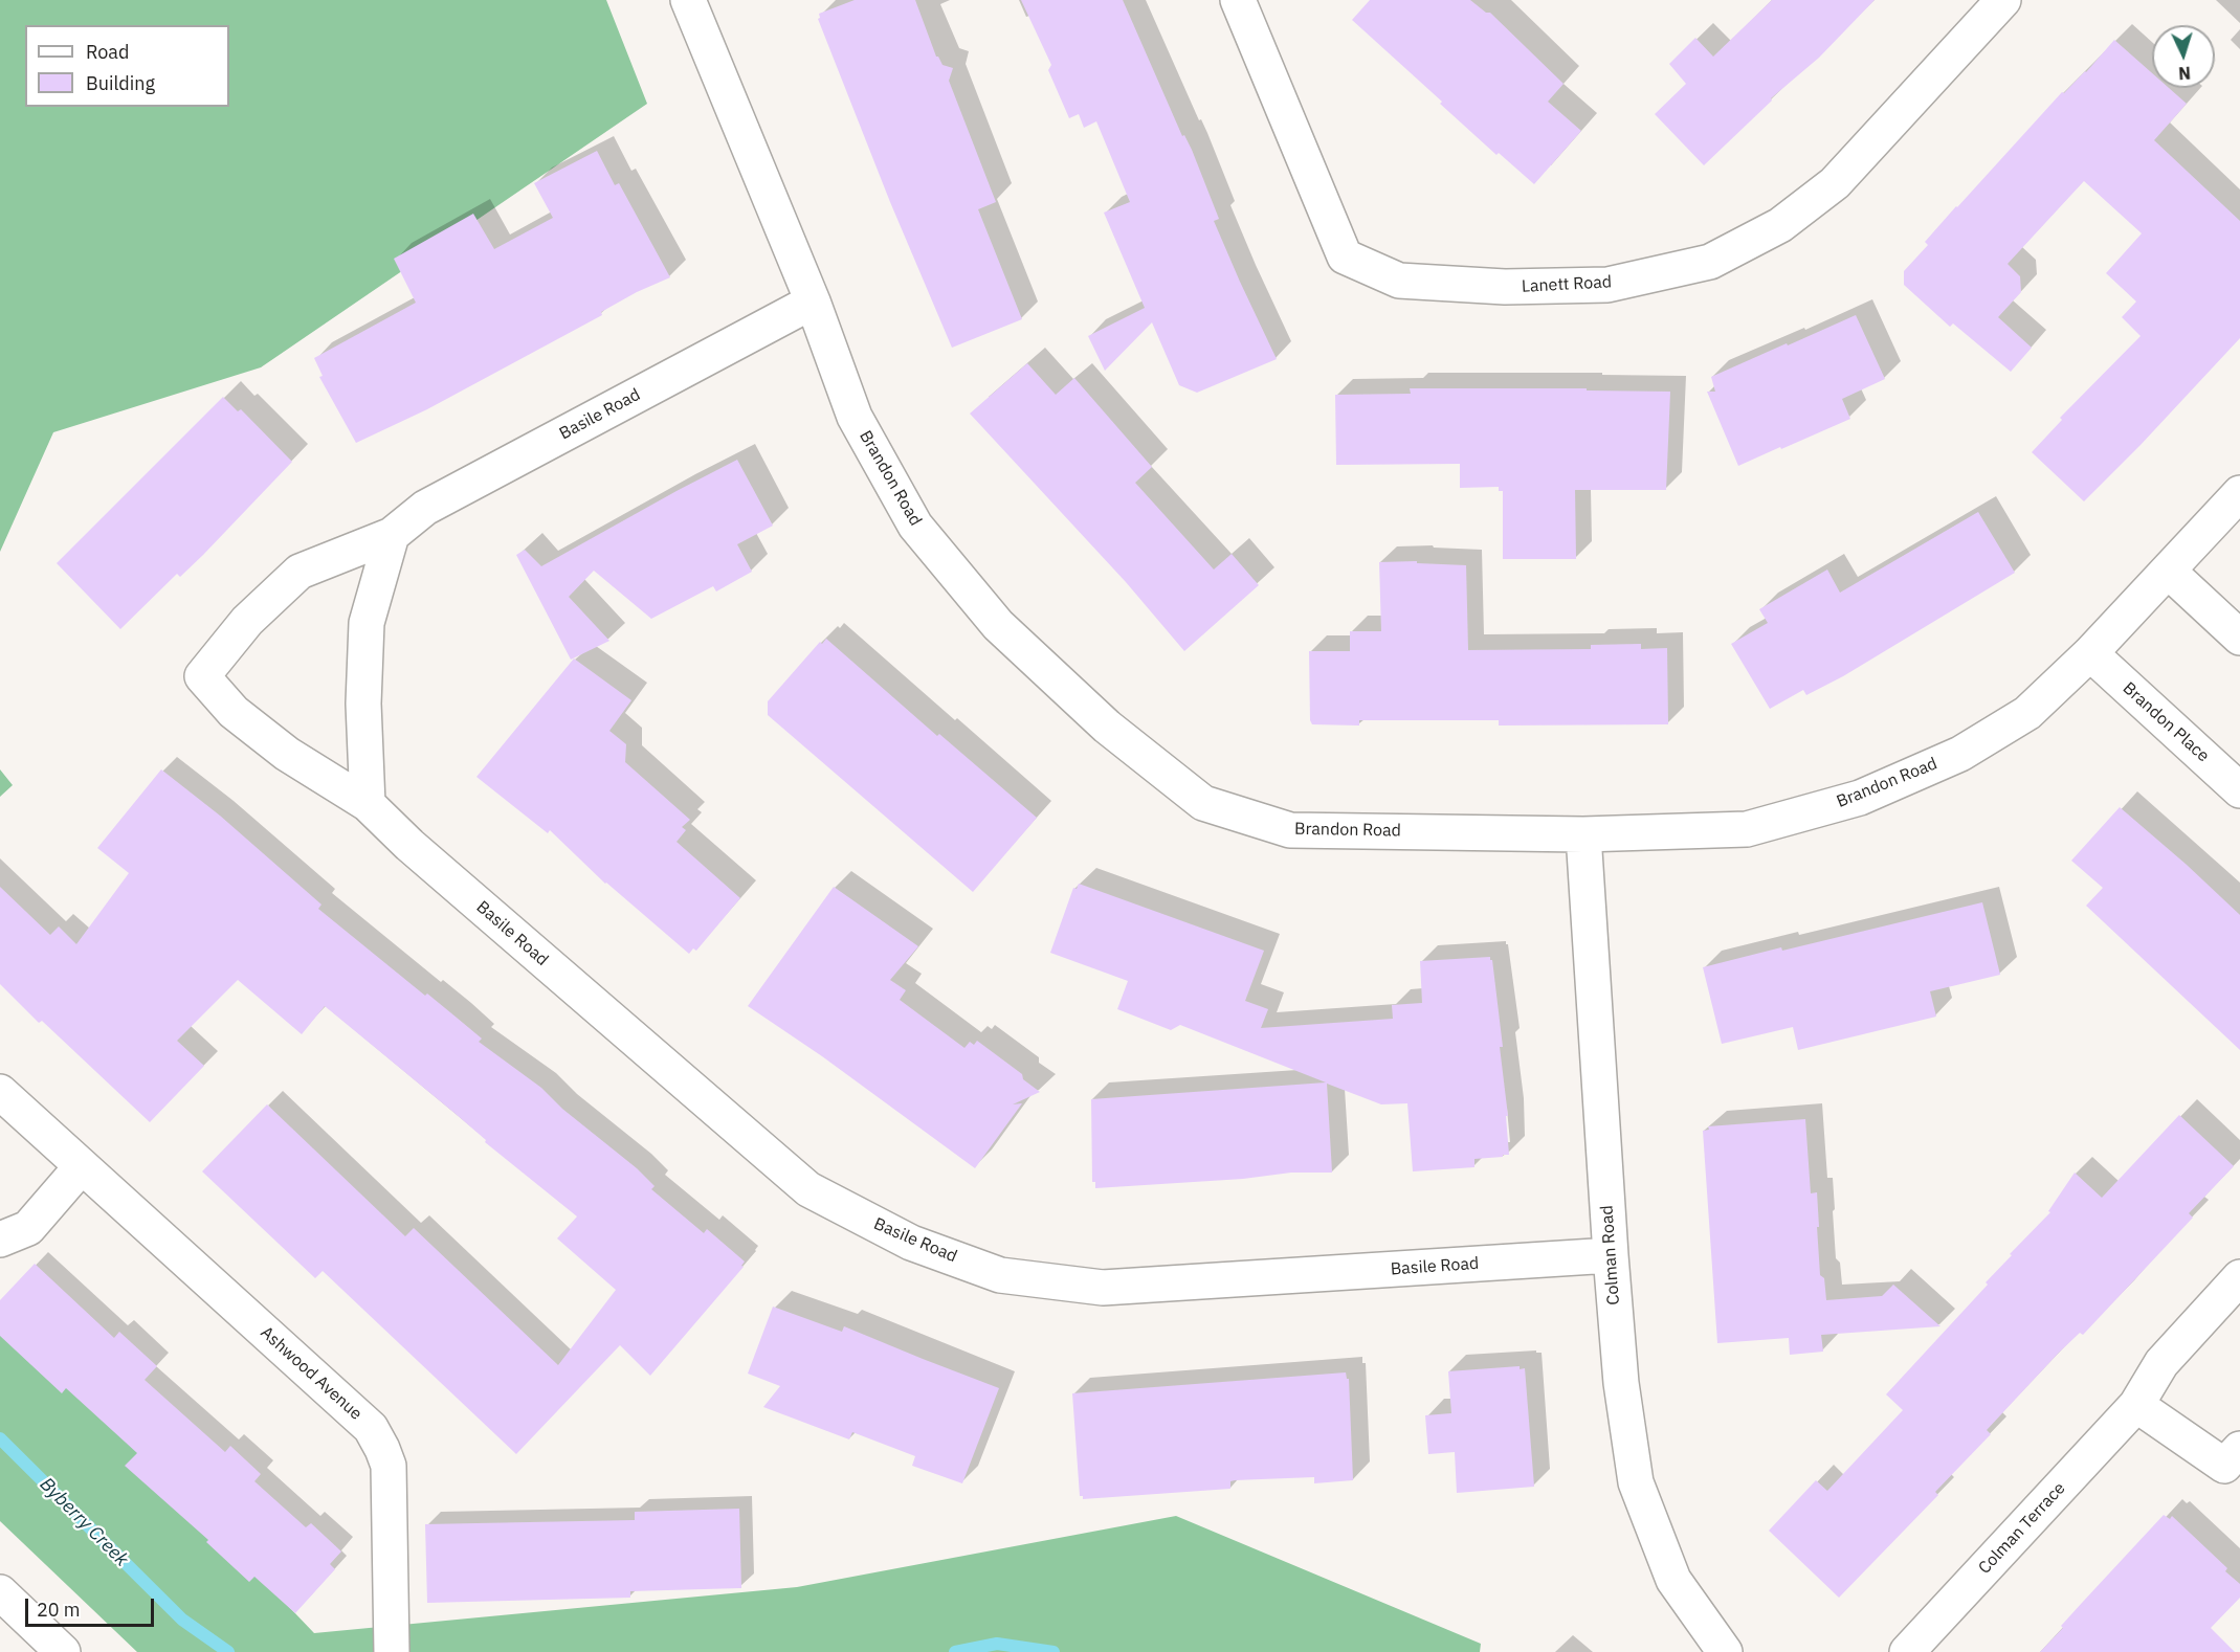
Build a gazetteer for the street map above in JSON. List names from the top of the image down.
{
  "streets": {
    "street": [
      "Lanett Road",
      "Basile Road",
      "Brandon Road",
      "Brandon Place",
      "Colman Road",
      "Ashwood Avenue",
      "Colman Terrace"
    ]
  },
  "crossings": [
    ["Basile Road", "Brandon Road"],
    ["Basile Road", "Colman Road"],
    ["Brandon Road", "Brandon Place"],
    ["Brandon Road", "Colman Road"]
  ],
  "water": ["Byberry Creek"],
  "legend": ["Road", "Building"],
  "scale_bar": "20 m",
  "north": "bottom"
}
